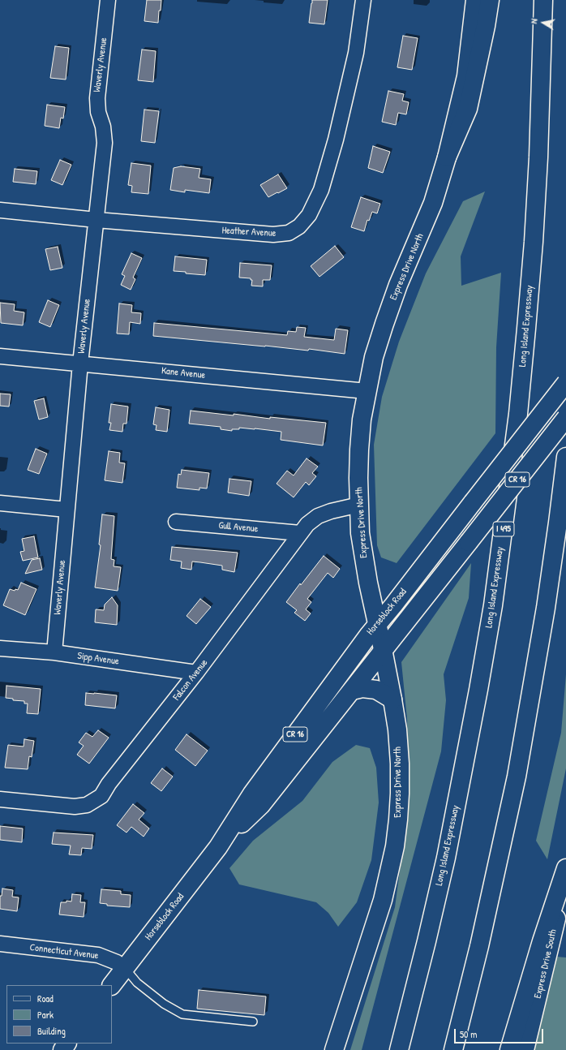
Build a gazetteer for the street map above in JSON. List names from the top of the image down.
{
  "streets": {
    "main road": [
      "Express Drive North",
      "Long Island Expressway",
      "CR 16",
      "I 495",
      "Horseblock Road",
      "Express Drive South"
    ],
    "street": [
      "Waverly Avenue",
      "Heather Avenue",
      "Kane Avenue",
      "Gull Avenue",
      "Sipp Avenue",
      "Falcon Avenue",
      "Connecticut Avenue"
    ]
  },
  "crossings": [
    ["Waverly Avenue", "Heather Avenue"],
    ["Waverly Avenue", "Kane Avenue"],
    ["Waverly Avenue", "Sipp Avenue"],
    ["Express Drive North", "Kane Avenue"],
    ["Express Drive North", "Horseblock Road"],
    ["Express Drive North", "Falcon Avenue"],
    ["Gull Avenue", "Falcon Avenue"],
    ["Horseblock Road", "Connecticut Avenue"],
    ["Sipp Avenue", "Falcon Avenue"]
  ],
  "legend": ["Road", "Park", "Building"],
  "scale_bar": "50 m",
  "north": "left"
}
